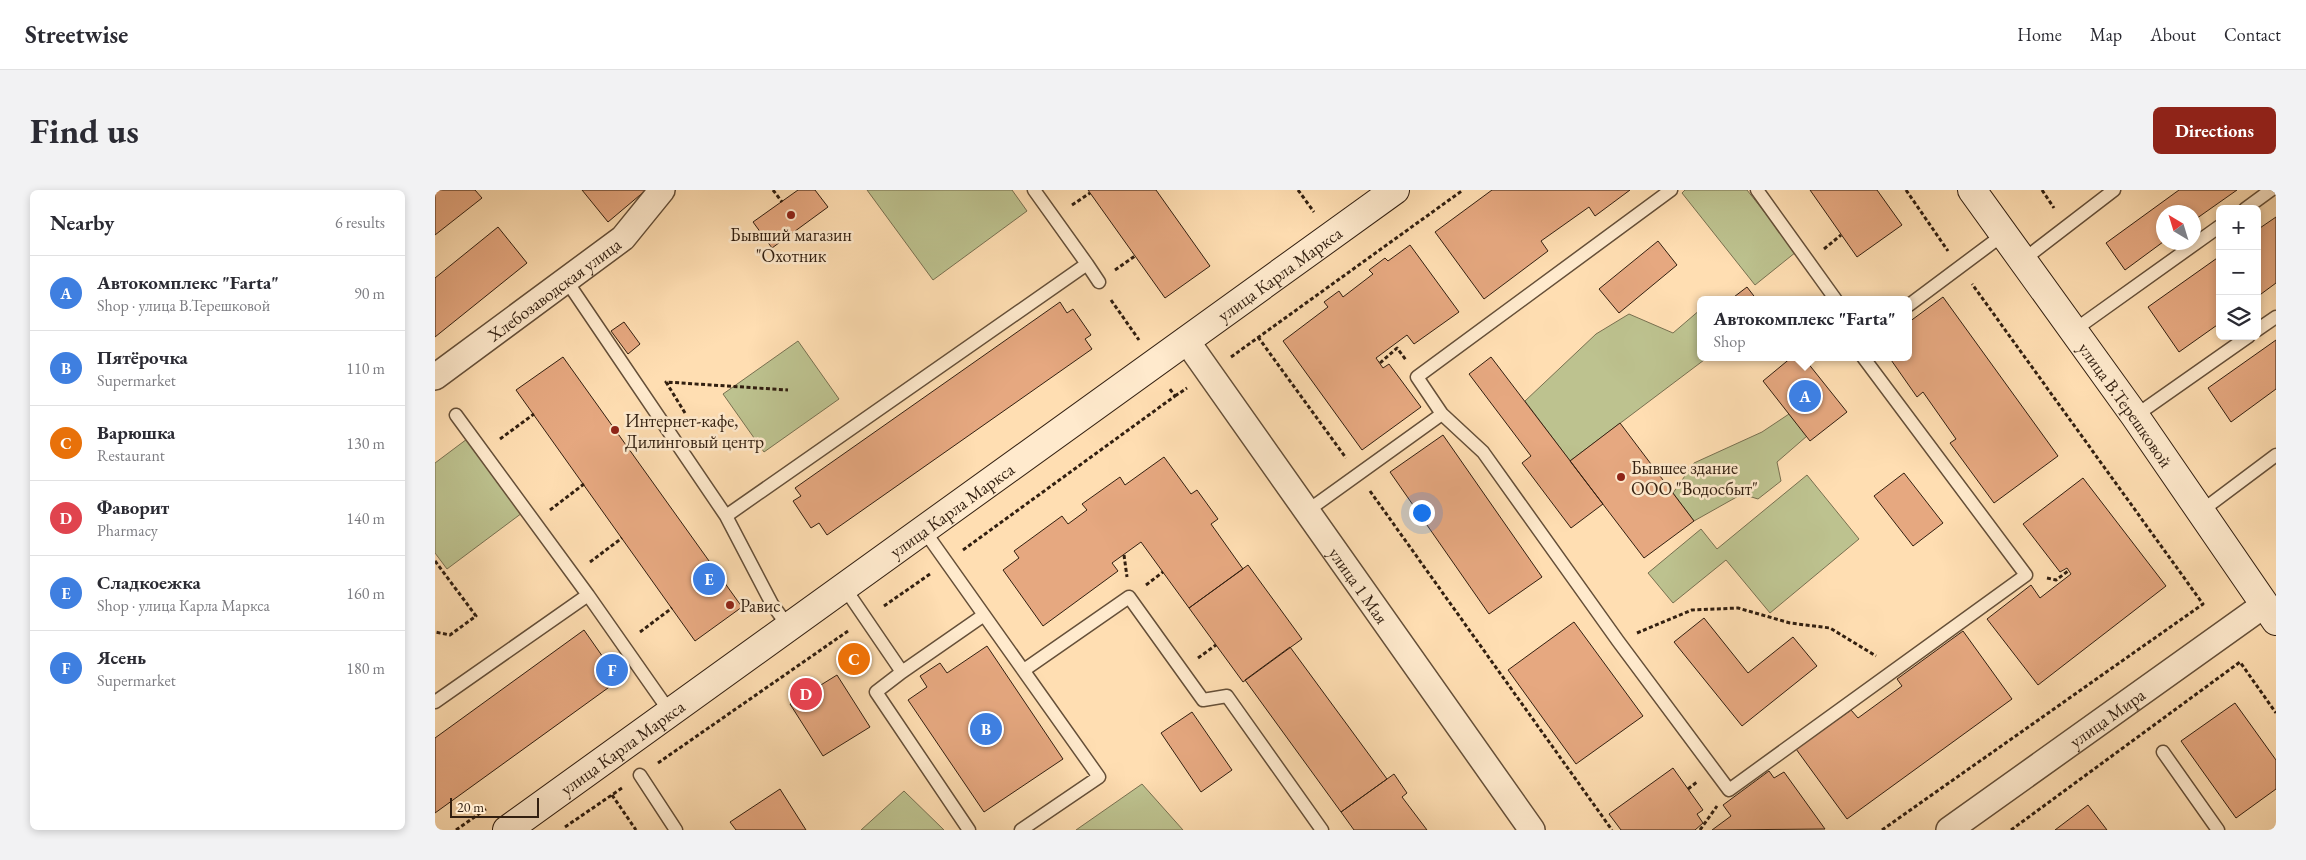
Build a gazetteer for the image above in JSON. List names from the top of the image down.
{
  "streets": {
    "main road": ["улица Карла Маркса", "улица В.Терешковой"],
    "street": ["Хлебозаводская улица", "улица 1 Мая", "улица Мира"]
  },
  "crossings": [
    ["улица Карла Маркса", "улица 1 Мая"],
    ["улица В.Терешковой", "улица Мира"]
  ],
  "places": [
    "Бывший магазин \"Охотник",
    "Интернет-кафе, Дилинговый центр",
    "Бывшее здание ООО \"Водосбыт\"",
    "Равис"
  ],
  "scale_bar": "20 m",
  "north": "top left",
  "page": {
    "header": "Streetwise",
    "nav": [
      "Home",
      "Map",
      "About",
      "Contact"
    ],
    "buttons": "Directions",
    "title": "Find us",
    "heading": ["Nearby", "6 results"],
    "map_buttons": ["+", "−"],
    "list": [
      {
        "mark": "A",
        "name": "Автокомплекс \"Farta\"",
        "note": "Shop · улица В.Терешковой",
        "value": "90 m"
      },
      {
        "mark": "B",
        "name": "Пятёрочка",
        "note": "Supermarket",
        "value": "110 m"
      },
      {
        "mark": "C",
        "name": "Варюшка",
        "note": "Restaurant",
        "value": "130 m"
      },
      {
        "mark": "D",
        "name": "Фаворит",
        "note": "Pharmacy",
        "value": "140 m"
      },
      {
        "mark": "E",
        "name": "Сладкоежка",
        "note": "Shop · улица Карла Маркса",
        "value": "160 m"
      },
      {
        "mark": "F",
        "name": "Ясень",
        "note": "Supermarket",
        "value": "180 m"
      }
    ],
    "popup": ["Автокомплекс \"Farta\"", "Shop"],
    "pins": [
      "A",
      "E",
      "C",
      "F",
      "D",
      "B"
    ],
    "scale": "20 m"
  }
}
